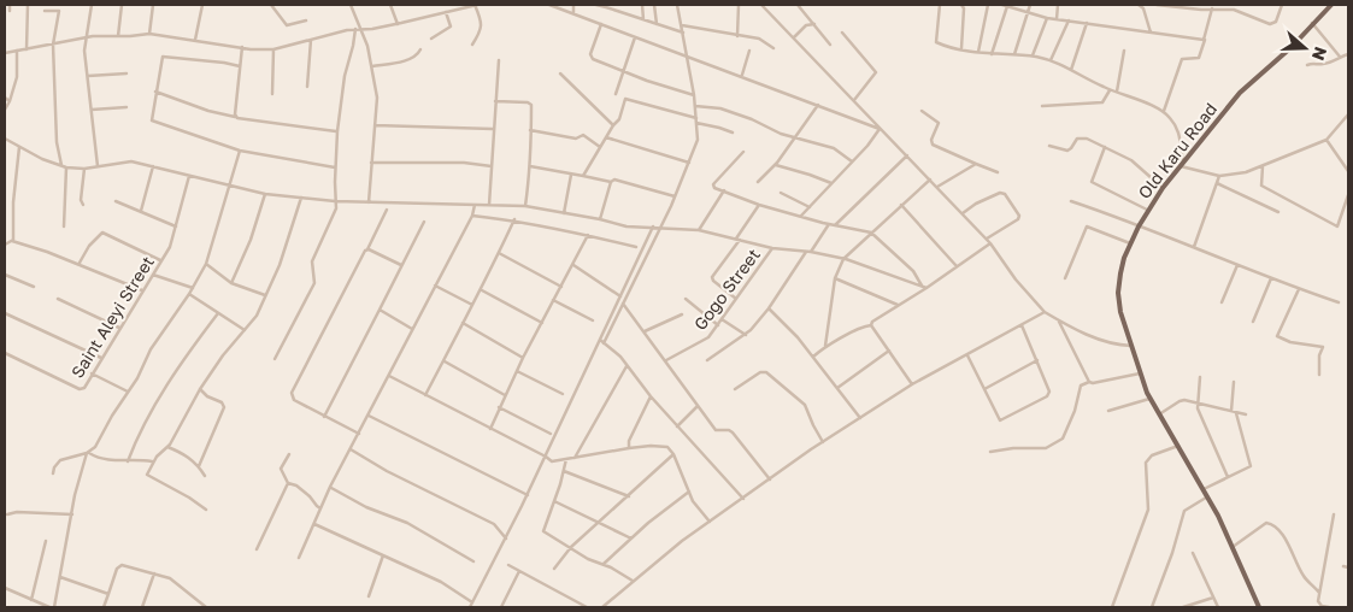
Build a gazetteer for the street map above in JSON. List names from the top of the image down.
{
  "streets": {
    "main road": ["Old Karu Road"],
    "street": ["Gogo Street", "Saint Aleyi Street"]
  },
  "north": "right"
}
